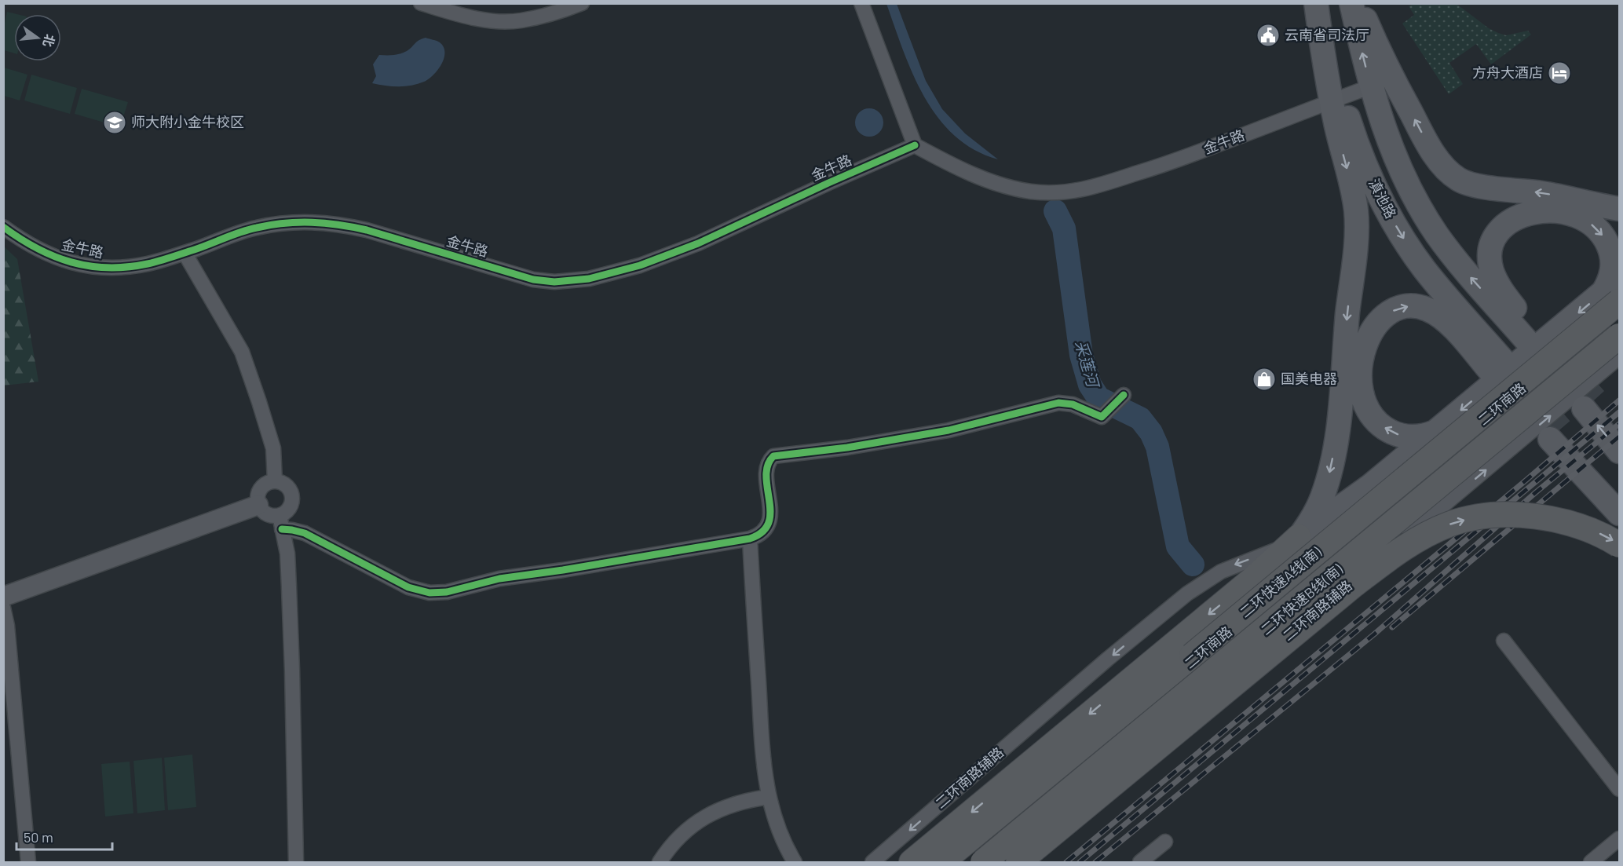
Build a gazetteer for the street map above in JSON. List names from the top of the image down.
{
  "streets": {
    "highway": ["二环快速A线(南)", "二环快速B线(南)"],
    "main road": ["滇池路", "二环南路"],
    "street": ["金牛路", "二环南路辅路"]
  },
  "crossings": [
    ["金牛路", "滇池路"],
    ["滇池路", "二环南路"],
    ["滇池路", "二环快速A线(南)"],
    ["二环南路", "二环快速A线(南)"]
  ],
  "water": ["采莲河"],
  "places": {
    "public building": ["云南省司法厅"],
    "hotel": ["方舟大酒店"],
    "school or university": ["师大附小金牛校区"],
    "shop": ["国美电器"]
  },
  "scale_bar": "50 m",
  "north": "right"
}
